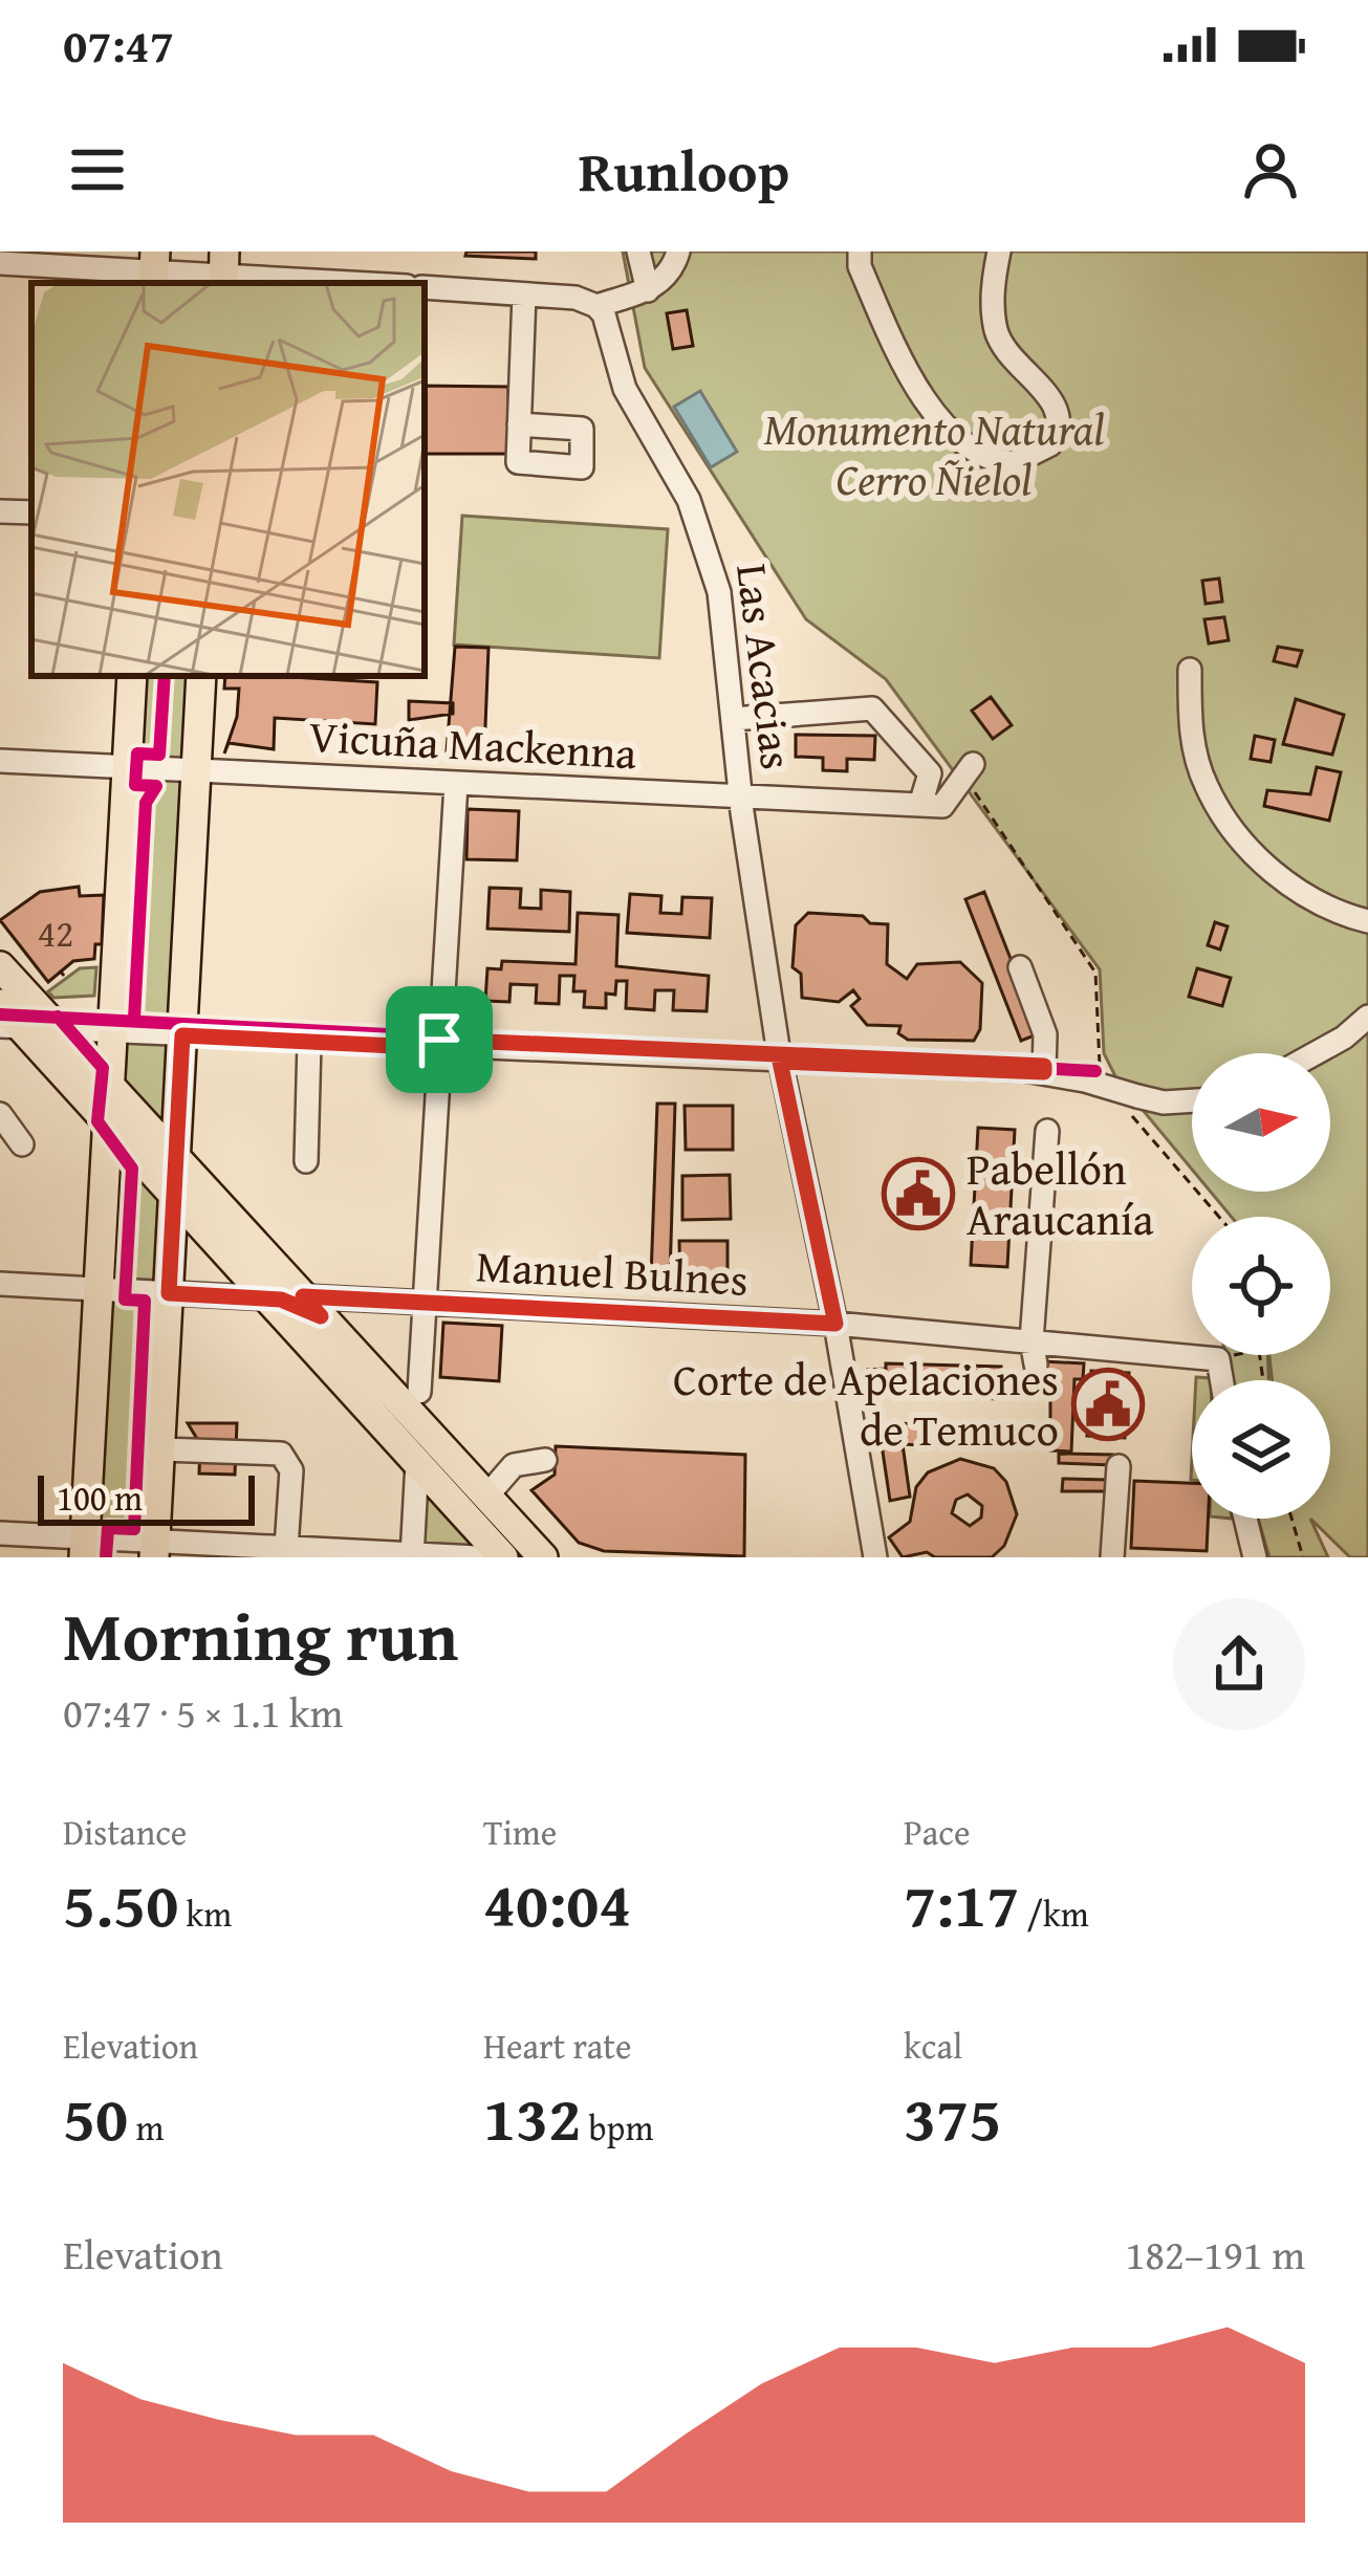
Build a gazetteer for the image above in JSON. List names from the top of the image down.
{
  "streets": {
    "street": ["Las Acacias", "Vicuña Mackenna", "Manuel Bulnes"]
  },
  "crossings": [
    ["Las Acacias", "Vicuña Mackenna"],
    ["Las Acacias", "Manuel Bulnes"]
  ],
  "parks": ["Monumento Natural Cerro Ñielol"],
  "places": {
    "public building": ["Pabellón Araucanía", "Corte de Apelaciones de Temuco"]
  },
  "house_numbers": ["42"],
  "scale_bar": "100 m",
  "north": "right",
  "page": {
    "status": "07:47",
    "header": "Runloop",
    "scale": "100 m",
    "heading": ["Morning run", "07:47 · 5 × 1.1 km"],
    "stats": [
      ["Distance", "5.50 km"],
      ["Time", "40:04"],
      ["Pace", "7:17 /km"],
      ["Elevation", "50 m"],
      ["Heart rate", "132 bpm"],
      ["kcal", "375"]
    ],
    "chart": ["Elevation", "182–191 m"]
  }
}
